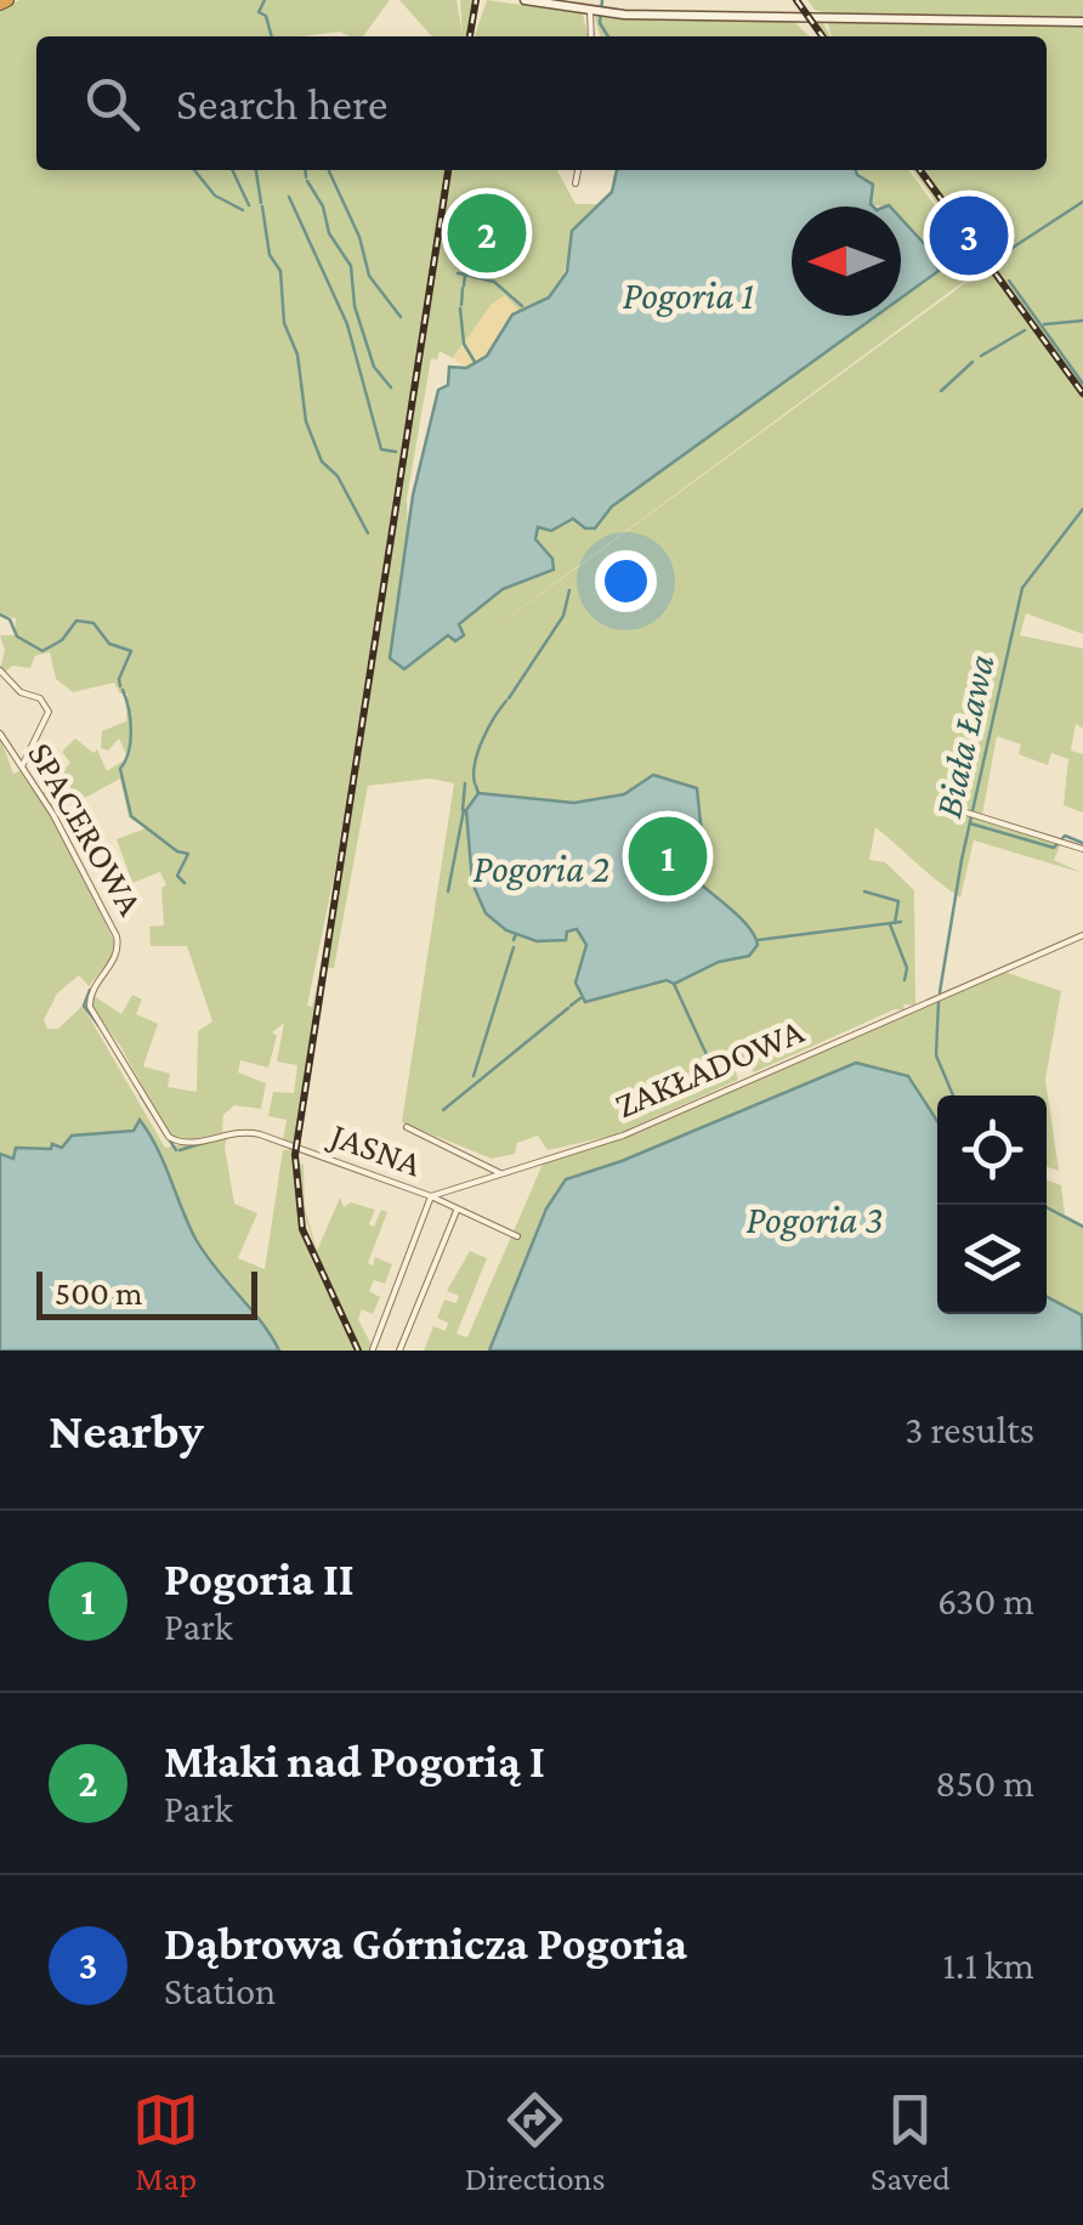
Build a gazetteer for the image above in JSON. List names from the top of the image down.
{
  "streets": {
    "street": ["SPACEROWA", "ZAKŁADOWA", "JASNA"]
  },
  "crossings": [
    ["SPACEROWA", "JASNA"],
    ["ZAKŁADOWA", "JASNA"]
  ],
  "water": [
    "Pogoria 1",
    "Biała Ława",
    "Pogoria 2",
    "Pogoria 3"
  ],
  "scale_bar": "500 m",
  "north": "left",
  "page": {
    "search": "Search here",
    "pins": ["2", "3", "1"],
    "scale": "500 m",
    "heading": ["Nearby", "3 results"],
    "list": [
      {
        "mark": "1",
        "name": "Pogoria II",
        "note": "Park",
        "value": "630 m"
      },
      {
        "mark": "2",
        "name": "Młaki nad Pogorią I",
        "note": "Park",
        "value": "850 m"
      },
      {
        "mark": "3",
        "name": "Dąbrowa Górnicza Pogoria",
        "note": "Station",
        "value": "1.1 km"
      }
    ],
    "nav": ["Map", "Directions", "Saved"]
  }
}
